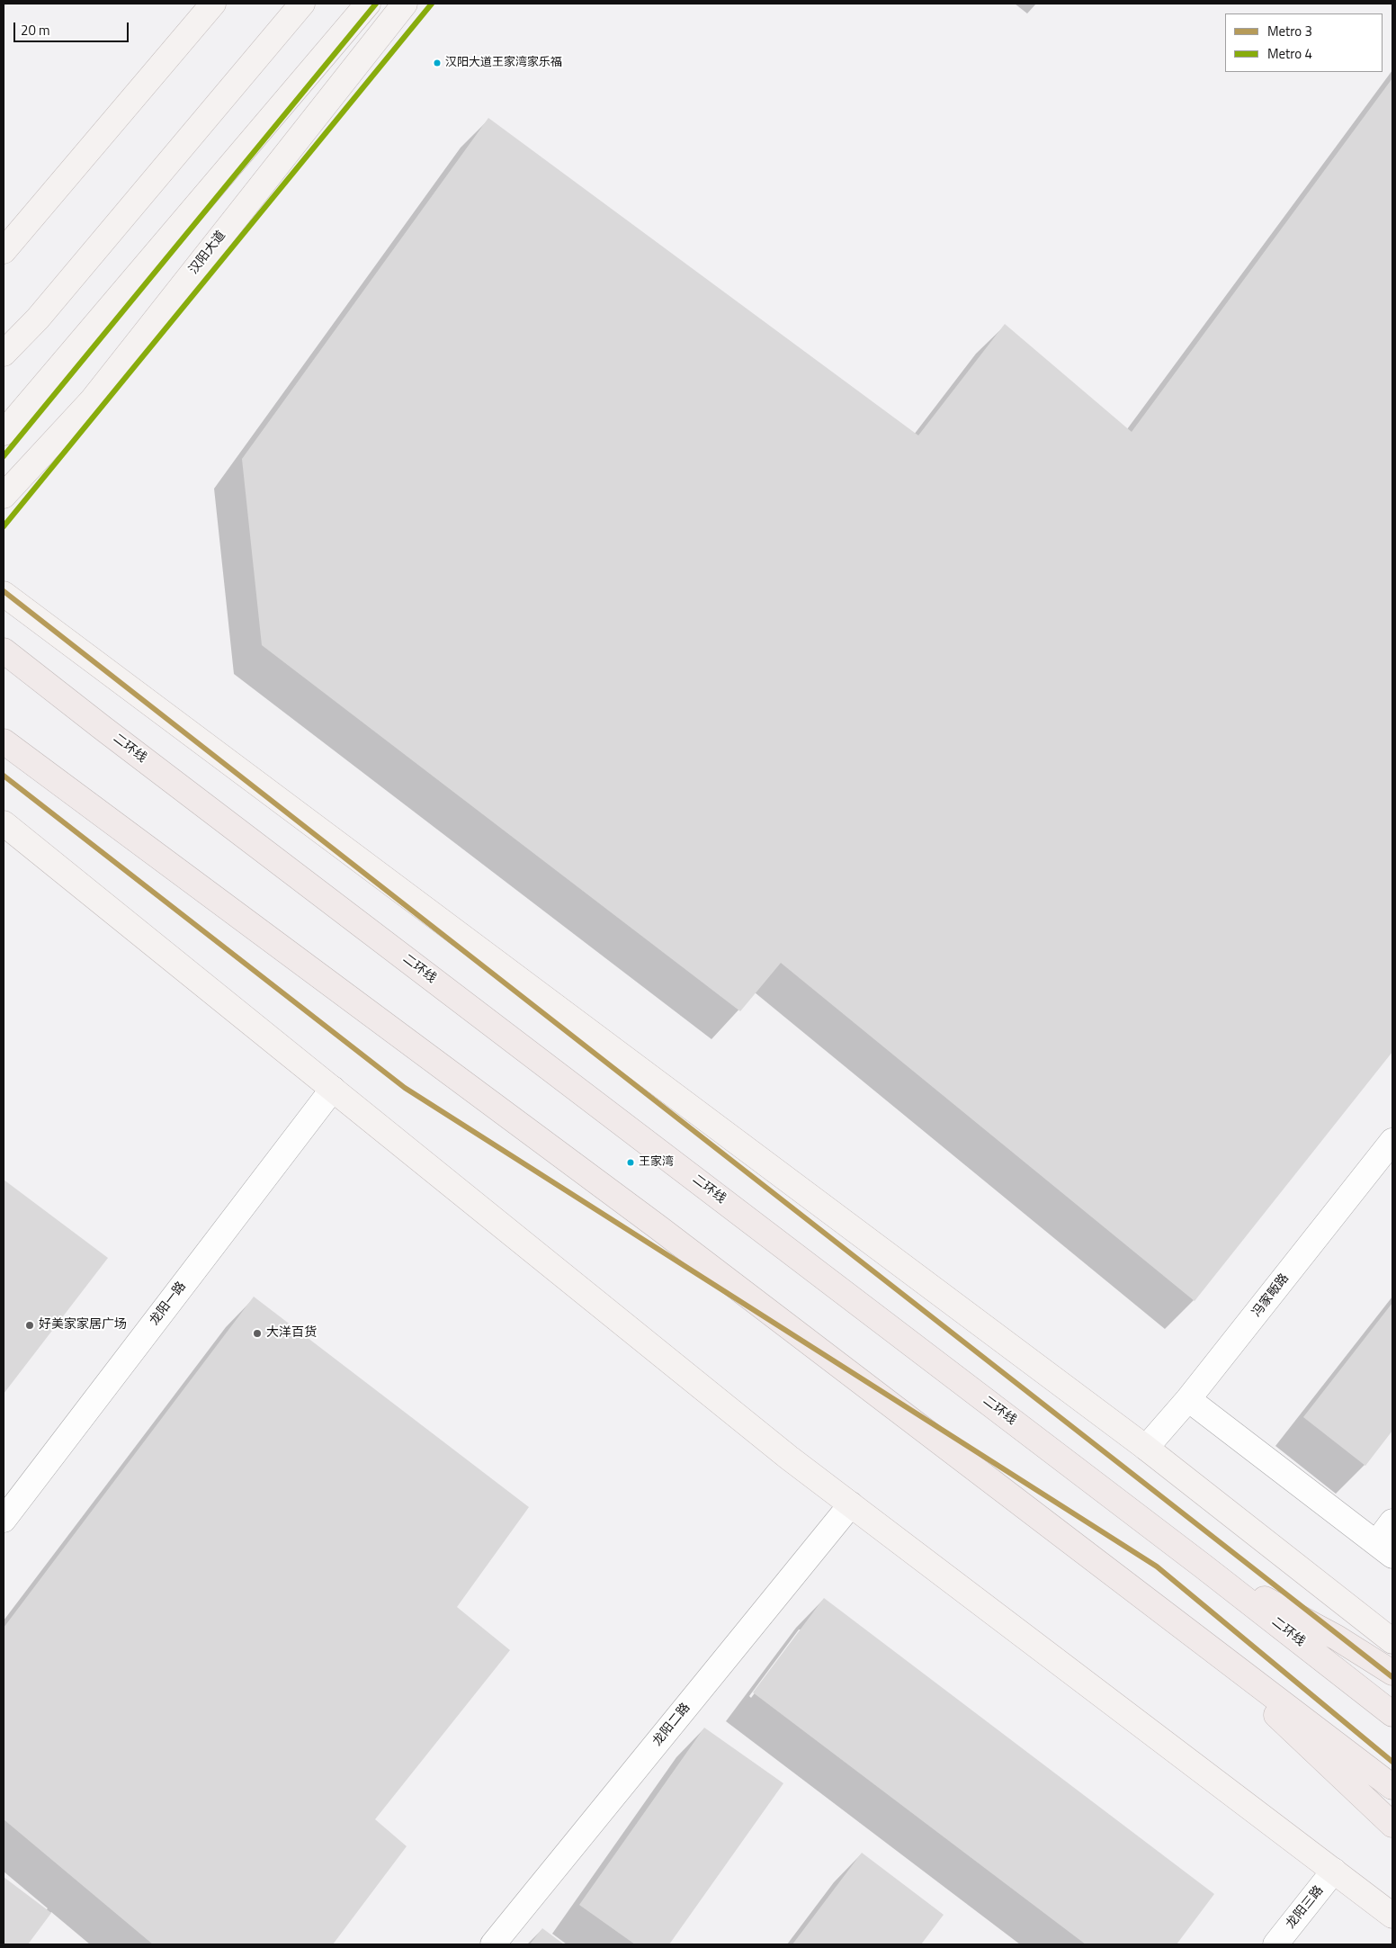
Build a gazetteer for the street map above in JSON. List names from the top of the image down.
{
  "streets": {
    "highway": ["二环线"],
    "main road": ["汉阳大道"],
    "street": [
      "冯家畈路",
      "龙阳一路",
      "龙阳二路",
      "龙阳三路"
    ]
  },
  "places": [
    "汉阳大道王家湾家乐福",
    "王家湾",
    "好美家家居广场",
    "大洋百货"
  ],
  "lines": ["metro line 4", "metro line 3"],
  "legend": ["Metro 3", "Metro 4"],
  "scale_bar": "20 m"
}
